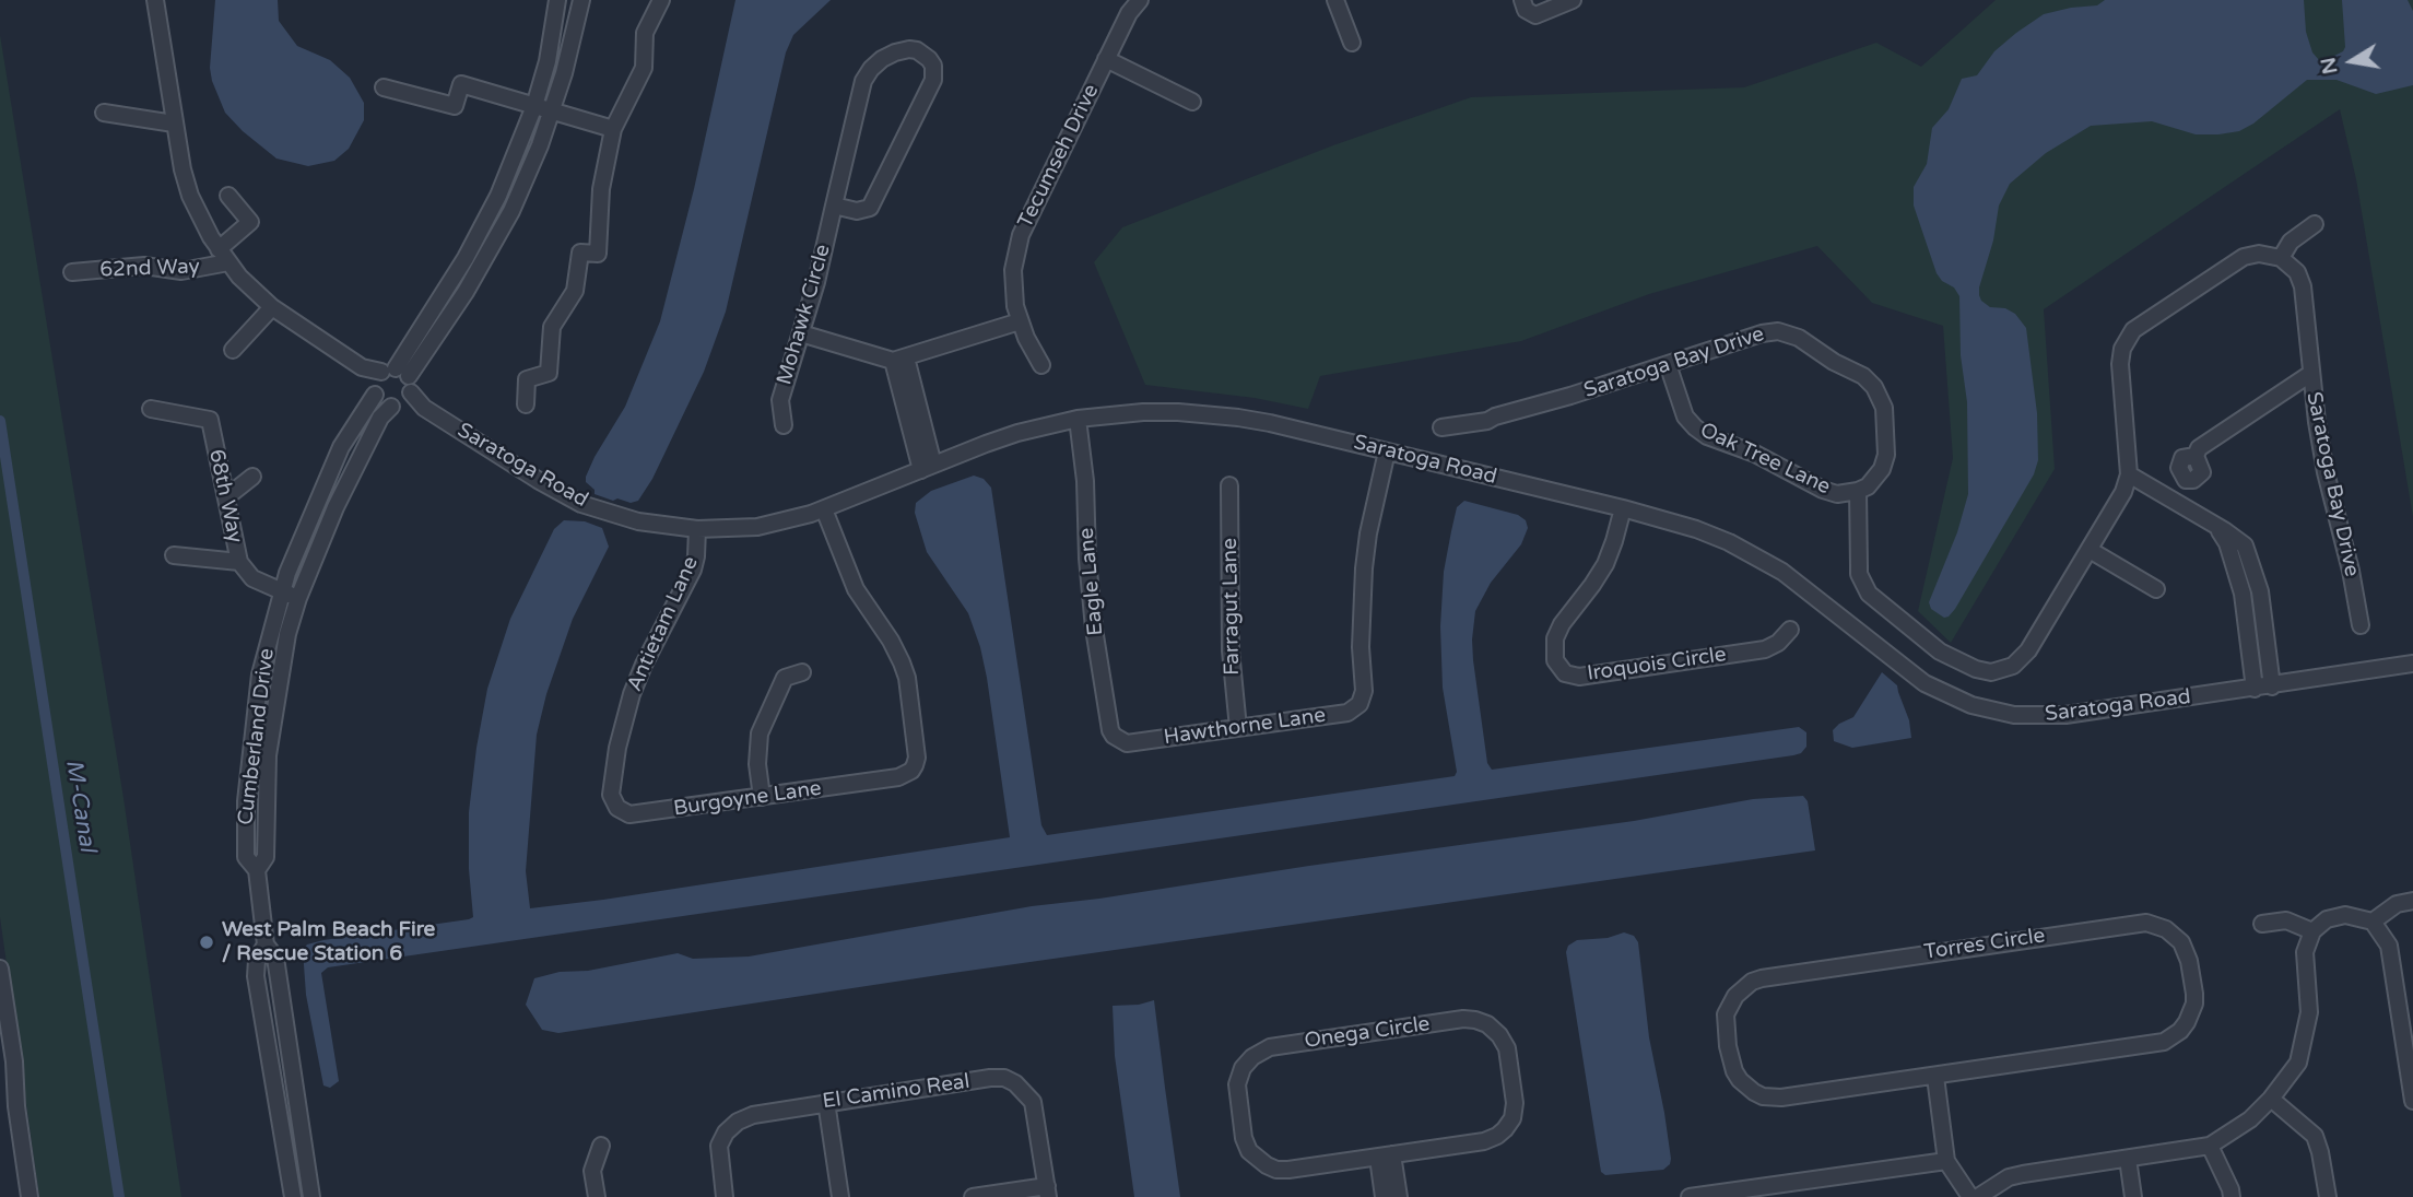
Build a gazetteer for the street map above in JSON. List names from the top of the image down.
{
  "streets": {
    "street": [
      "Tecumseh Drive",
      "62nd Way",
      "Mohawk Circle",
      "Saratoga Bay Drive",
      "Oak Tree Lane",
      "Saratoga Road",
      "68th Way",
      "Eagle Lane",
      "Farragut Lane",
      "Antietam Lane",
      "Iroquois Circle",
      "Hawthorne Lane",
      "Cumberland Drive",
      "Burgoyne Lane",
      "Torres Circle",
      "Onega Circle",
      "El Camino Real"
    ]
  },
  "crossings": [
    ["62nd Way", "Saratoga Road"],
    ["Saratoga Bay Drive", "Oak Tree Lane"],
    ["Saratoga Road", "Eagle Lane"],
    ["Saratoga Road", "Antietam Lane"],
    ["Saratoga Road", "Iroquois Circle"],
    ["Saratoga Road", "Hawthorne Lane"],
    ["Saratoga Road", "Cumberland Drive"],
    ["Saratoga Road", "Burgoyne Lane"],
    ["68th Way", "Cumberland Drive"],
    ["Eagle Lane", "Hawthorne Lane"],
    ["Farragut Lane", "Hawthorne Lane"],
    ["Antietam Lane", "Burgoyne Lane"]
  ],
  "water": ["M-Canal"],
  "places": ["West Palm Beach Fire / Rescue Station 6"],
  "north": "left"
}
